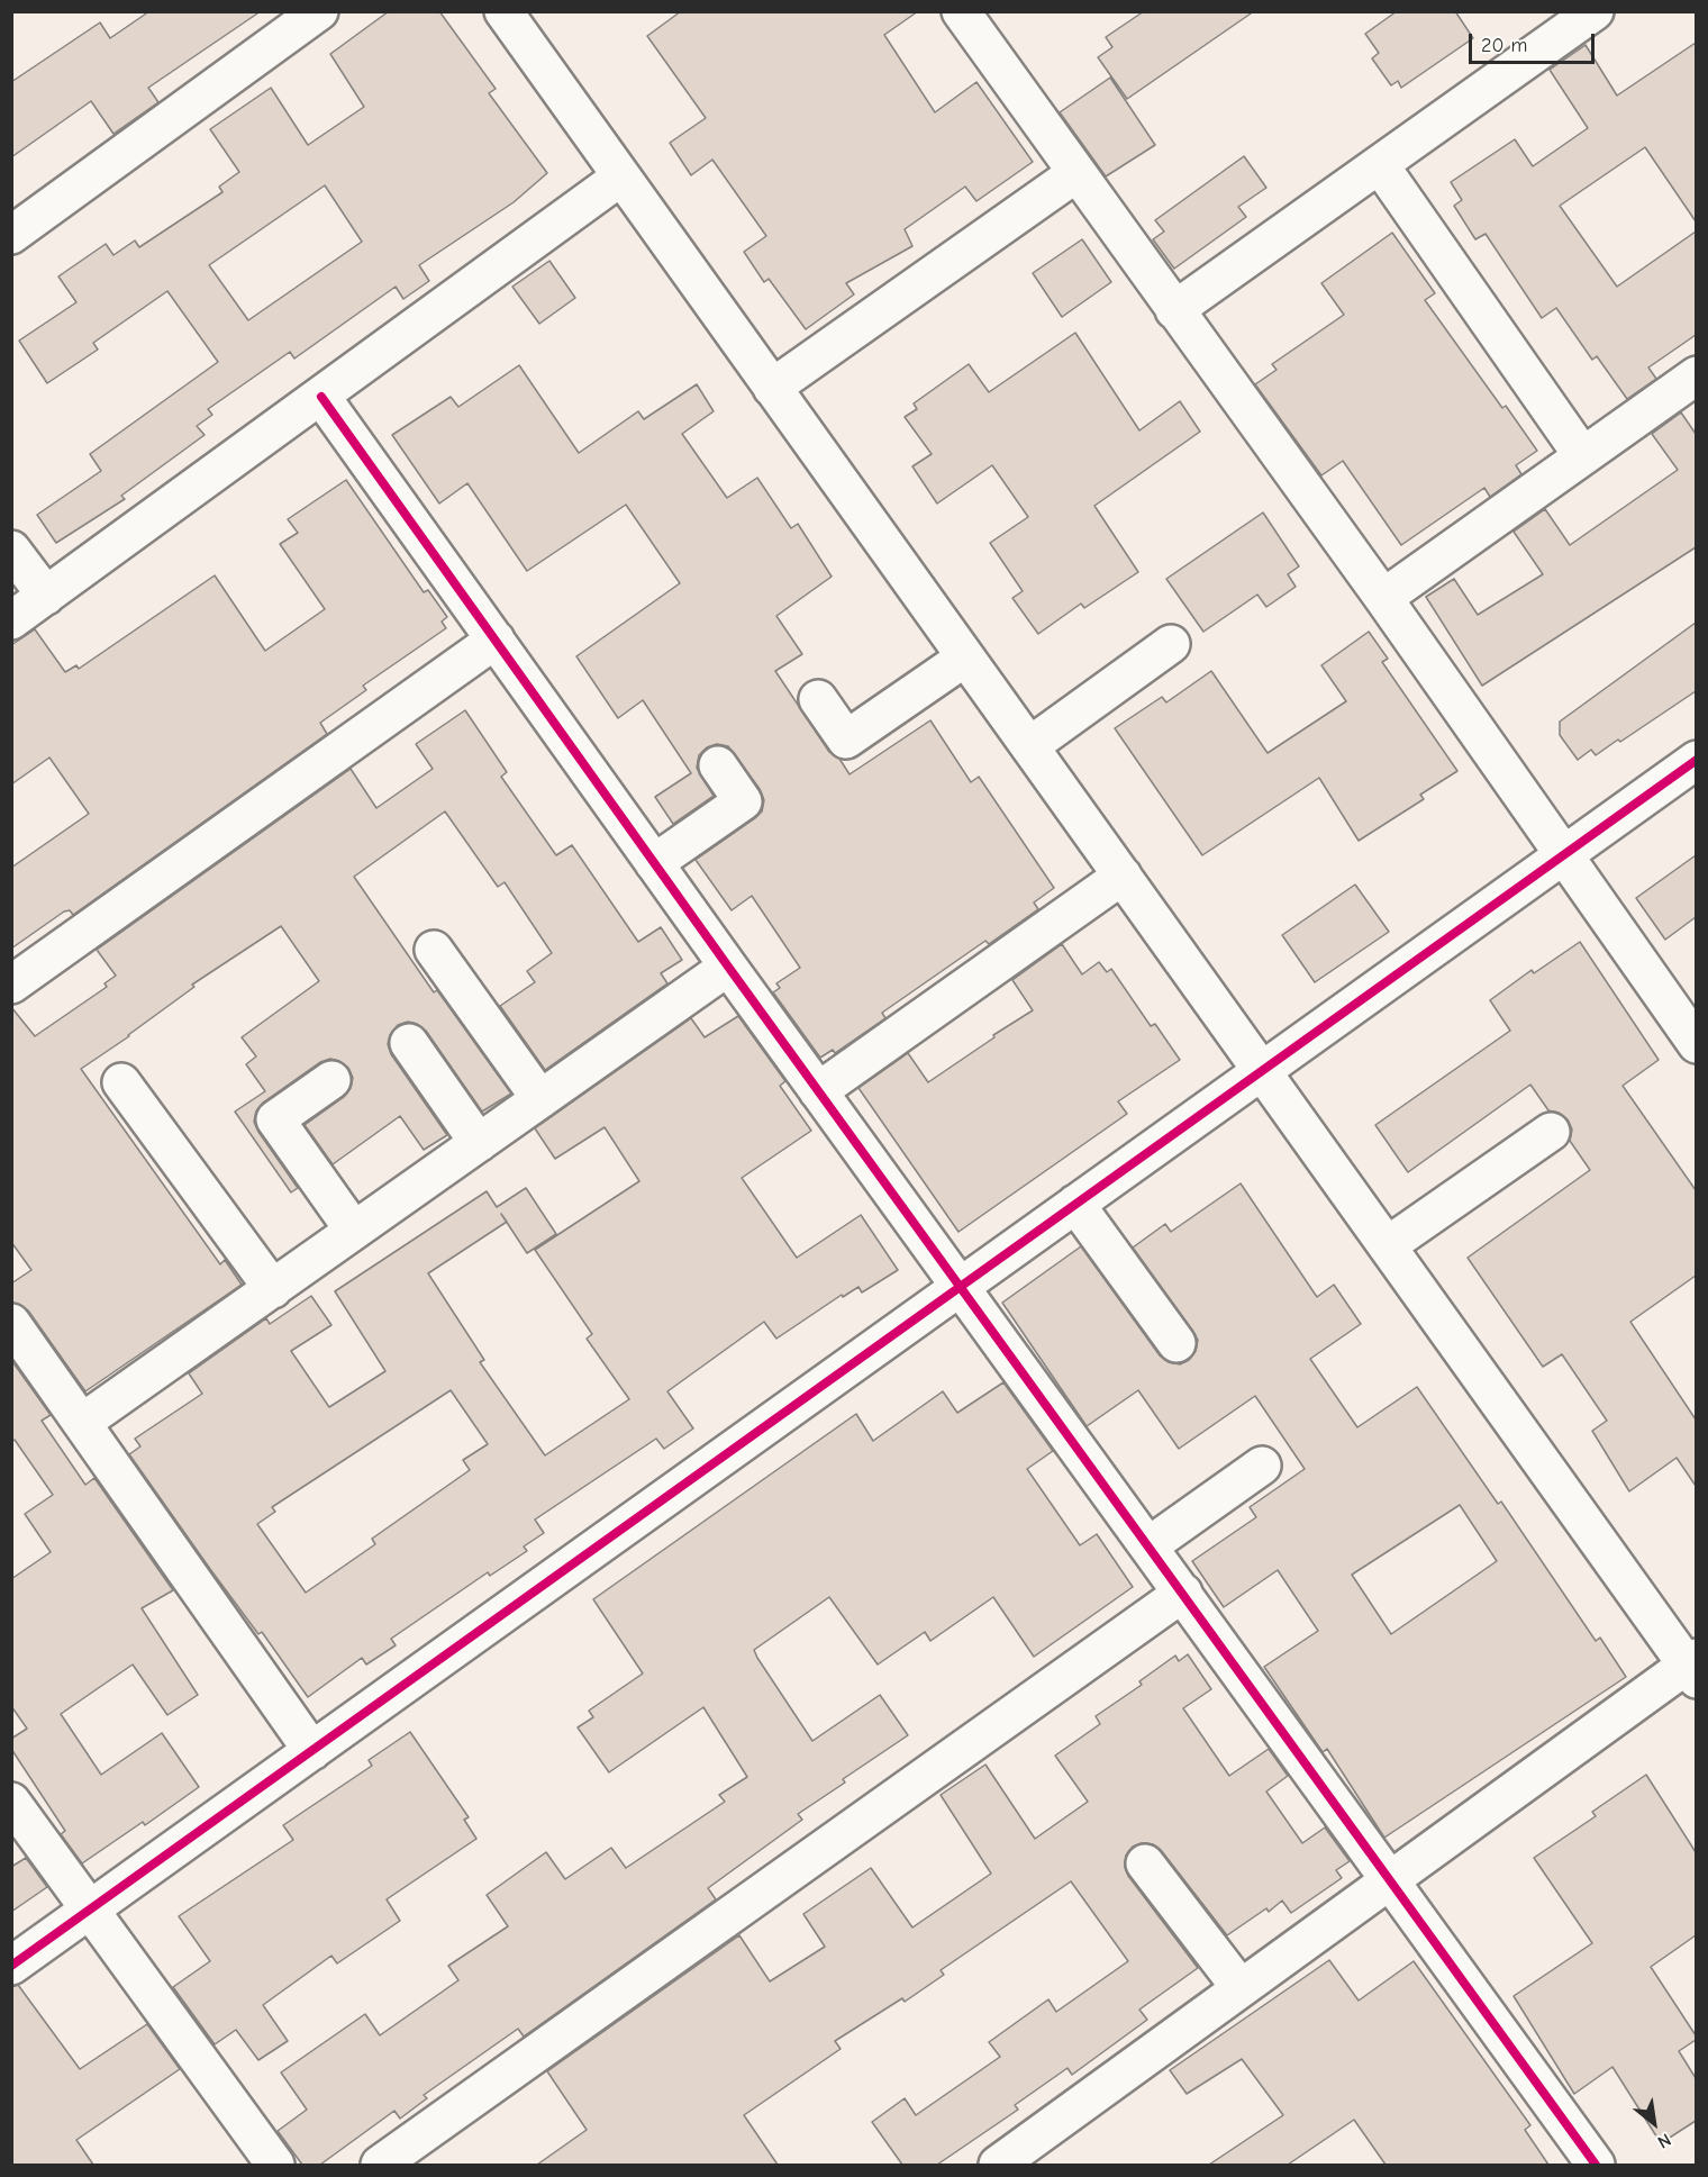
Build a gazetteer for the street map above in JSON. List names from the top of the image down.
{
  "scale_bar": "20 m",
  "north": "bottom right"
}
